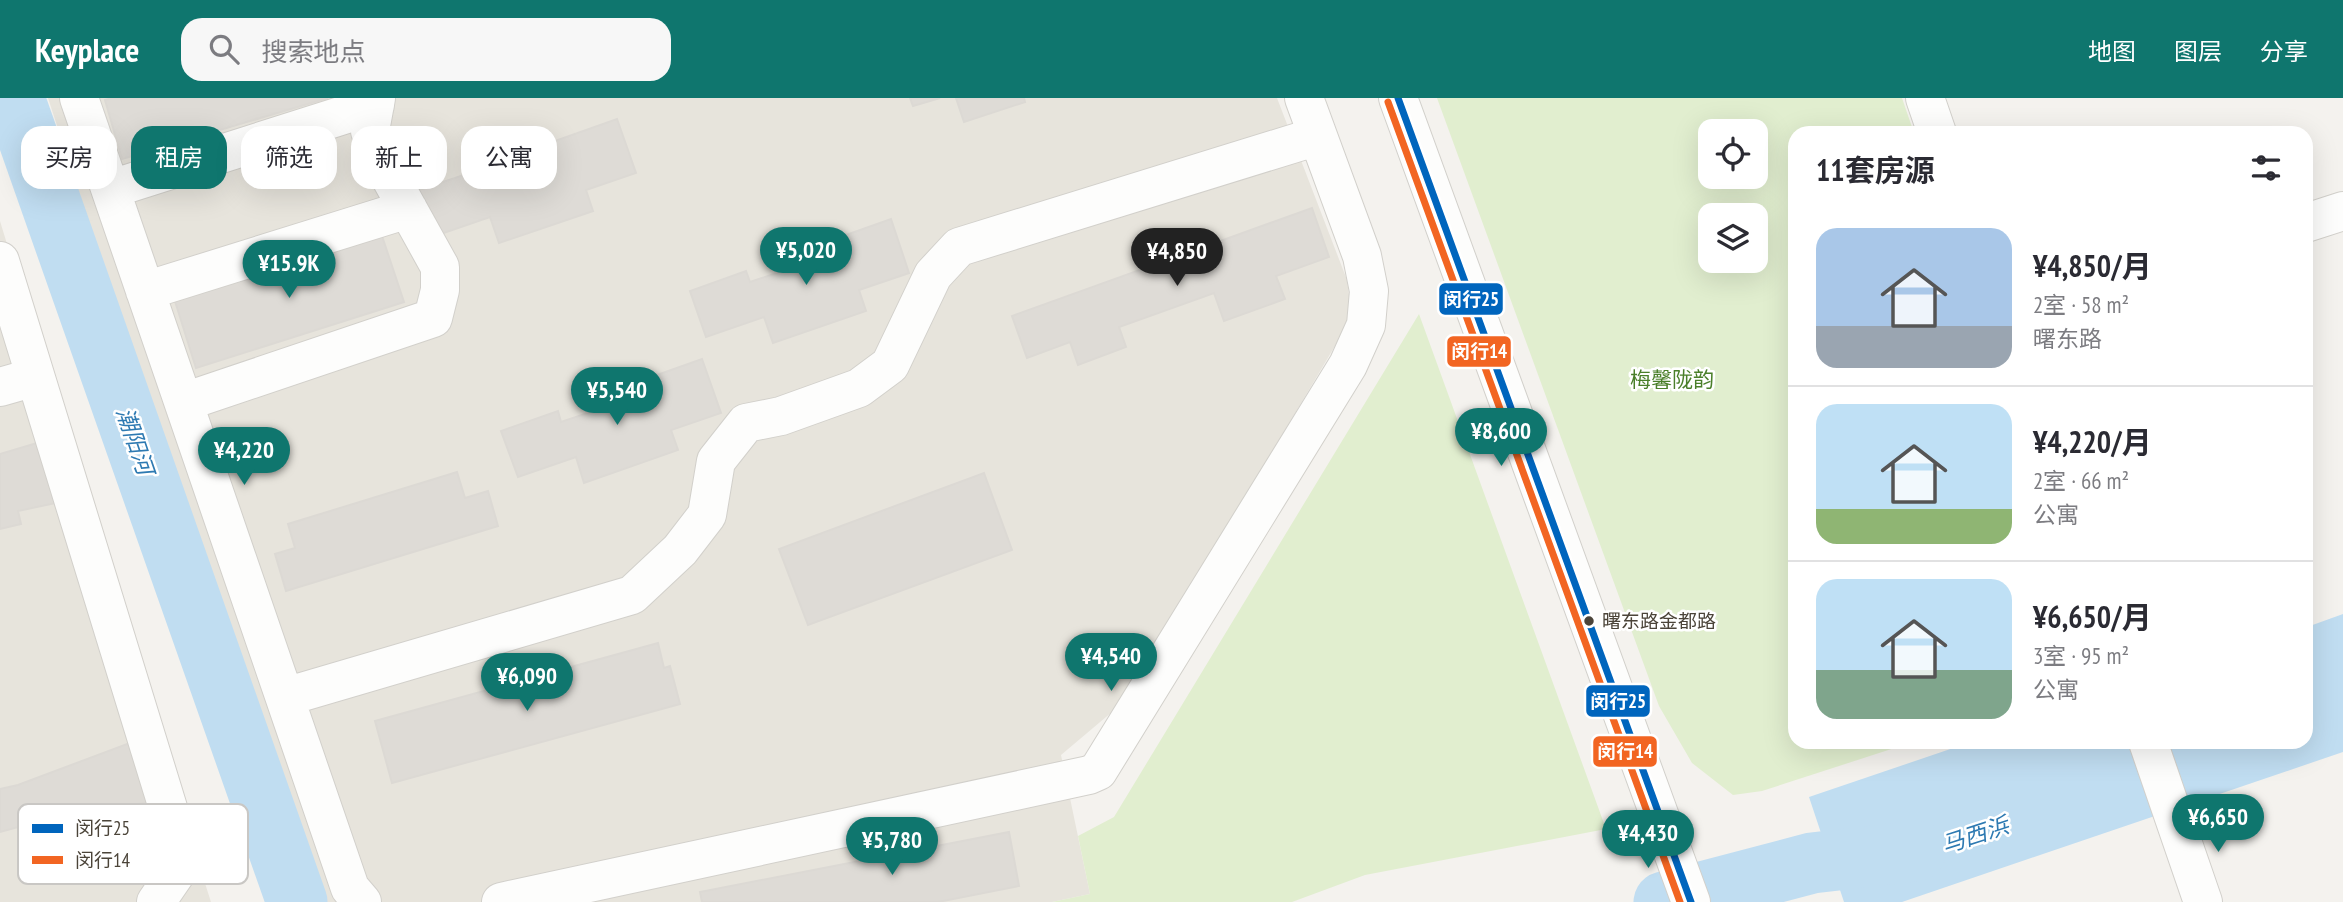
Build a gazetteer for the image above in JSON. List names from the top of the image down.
{
  "water": ["潮阳河", "马西浜"],
  "parks": ["梅馨陇韵"],
  "places": ["曙东路金都路"],
  "lines": ["transit line 闵行25", "transit line 闵行14"],
  "legend": ["闵行25", "闵行14"],
  "page": {
    "header": "Keyplace",
    "search": "搜索地点",
    "nav": ["地图", "图层", "分享"],
    "chip": [
      "买房",
      "租房",
      "筛选",
      "新上",
      "公寓"
    ],
    "heading": "11套房源",
    "list": [
      {
        "name": "¥4,850/月",
        "note": "2室 · 58 m² · 曙东路"
      },
      {
        "name": "¥4,220/月",
        "note": "2室 · 66 m² · 公寓"
      },
      {
        "name": "¥6,650/月",
        "note": "3室 · 95 m² · 公寓"
      }
    ],
    "price": [
      "¥5,020",
      "¥4,850",
      "¥15.9K",
      "¥5,540",
      "¥8,600",
      "¥4,220",
      "¥4,540",
      "¥6,090",
      "¥6,650",
      "¥4,430",
      "¥5,780"
    ]
  }
}
